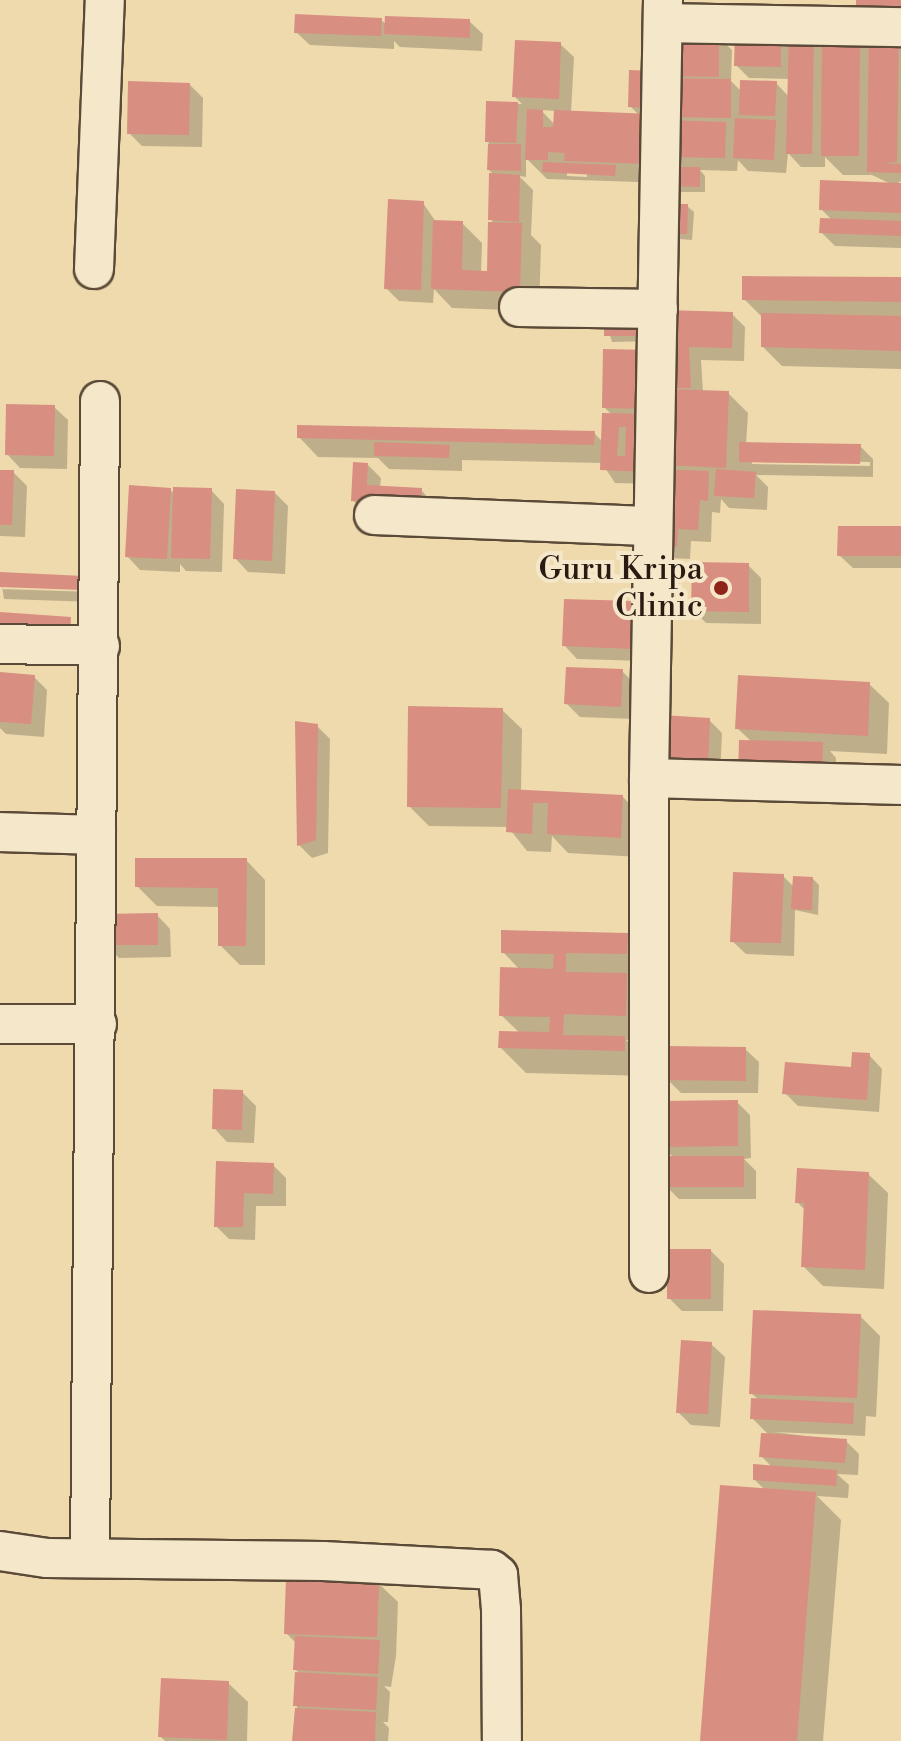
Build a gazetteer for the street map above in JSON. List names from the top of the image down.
{
  "places": ["Guru Kripa Clinic"]
}
